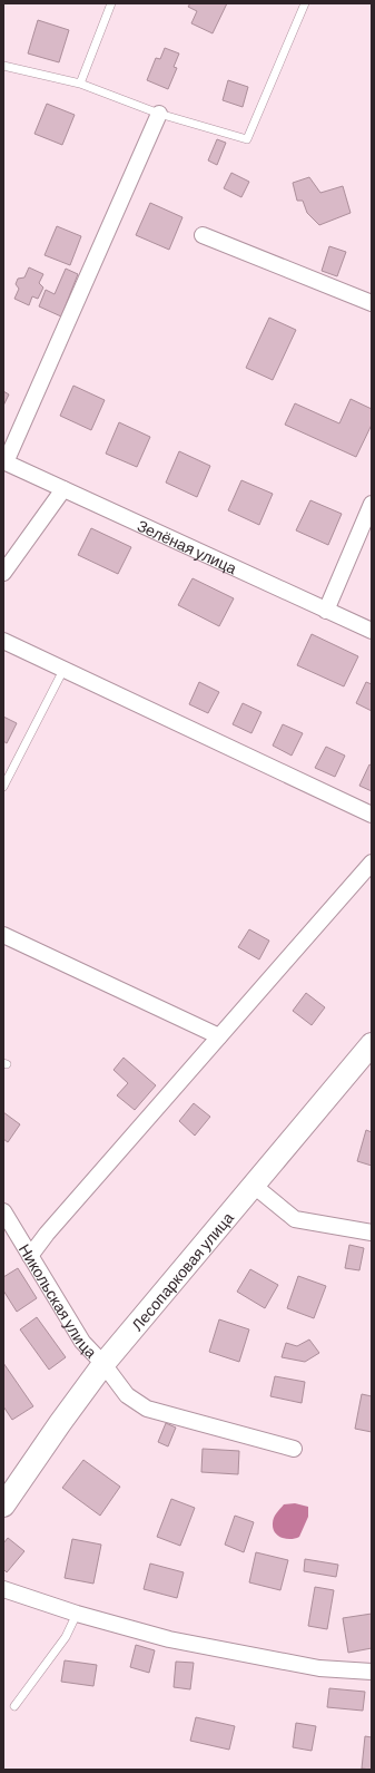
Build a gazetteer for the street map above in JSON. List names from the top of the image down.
{
  "streets": {
    "street": ["Зелёная улица", "Лесопарковая улица", "Никольская улица"]
  },
  "crossings": [
    ["Лесопарковая улица", "Никольская улица"]
  ]
}
